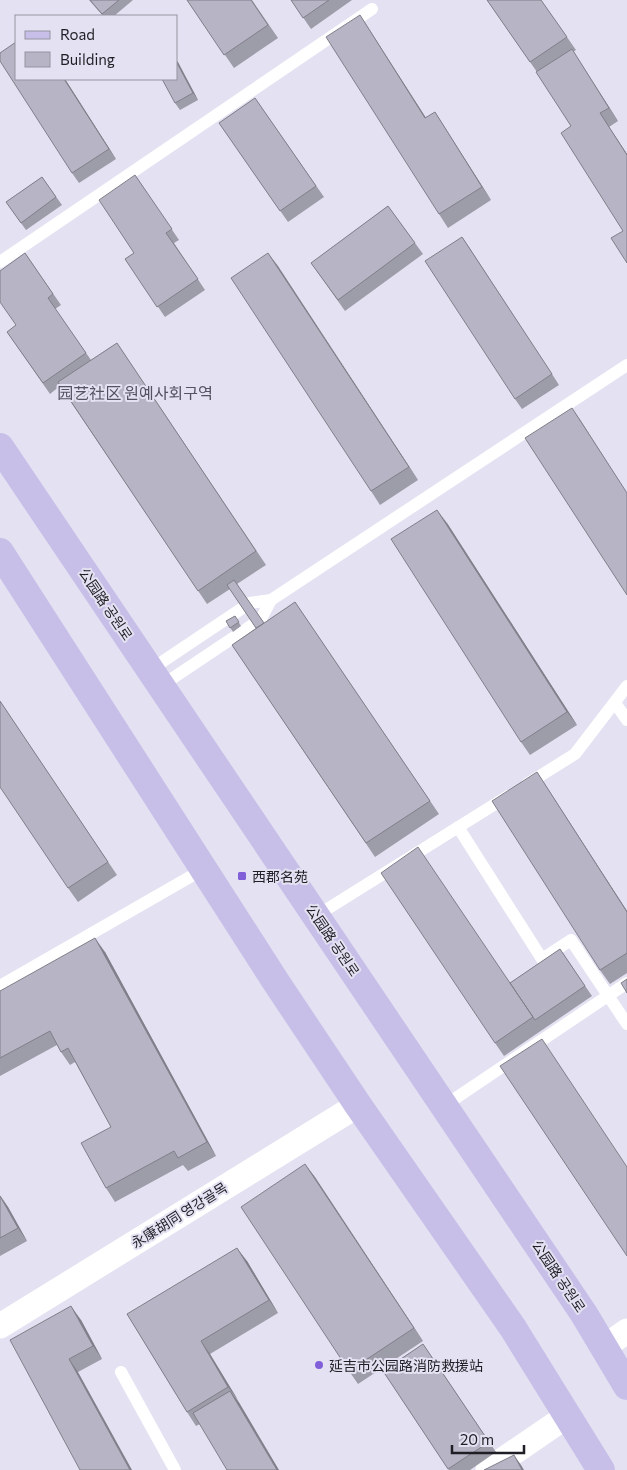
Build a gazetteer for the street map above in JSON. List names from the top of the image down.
{
  "streets": {
    "main road": ["公园路 공원로"],
    "street": ["永康胡同 영강골목"]
  },
  "districts": ["园艺社区 원예사회구역"],
  "places": {
    "transit": ["西郡名苑"],
    "other": ["延吉市公园路消防救援站"]
  },
  "legend": ["Road", "Building"],
  "scale_bar": "20 m"
}
